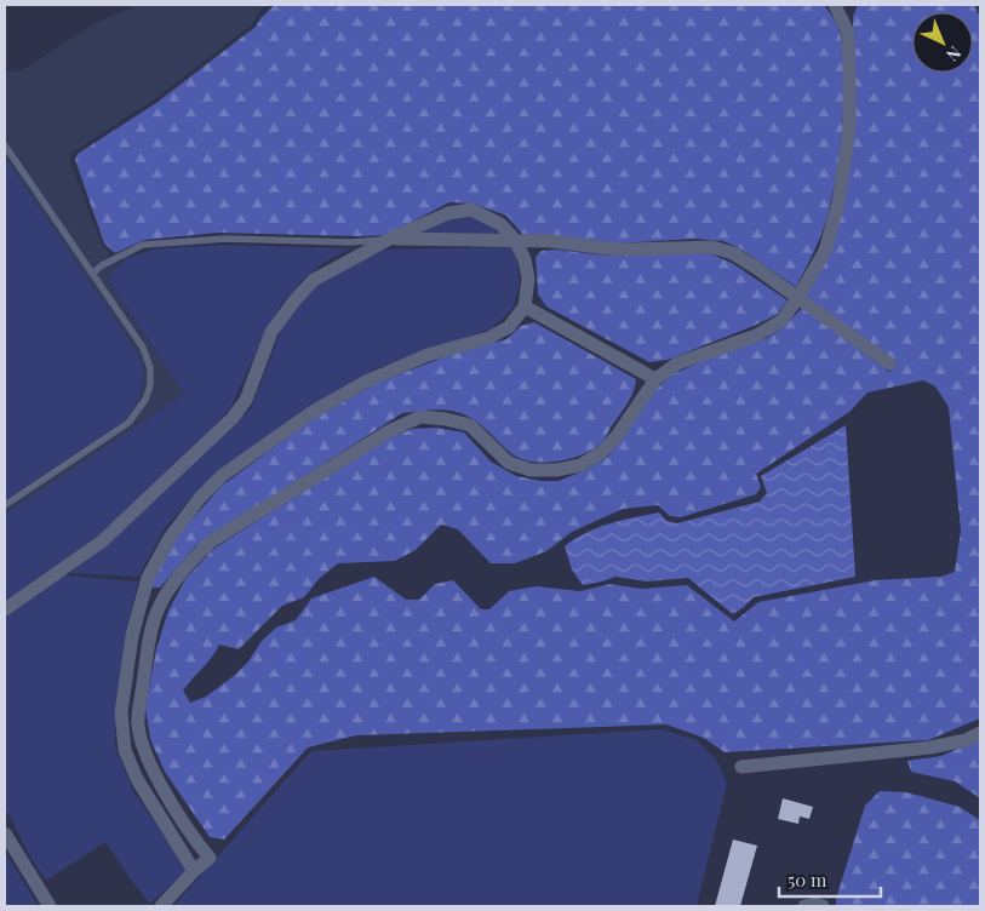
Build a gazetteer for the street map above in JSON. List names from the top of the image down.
{
  "scale_bar": "50 m",
  "north": "bottom right"
}
